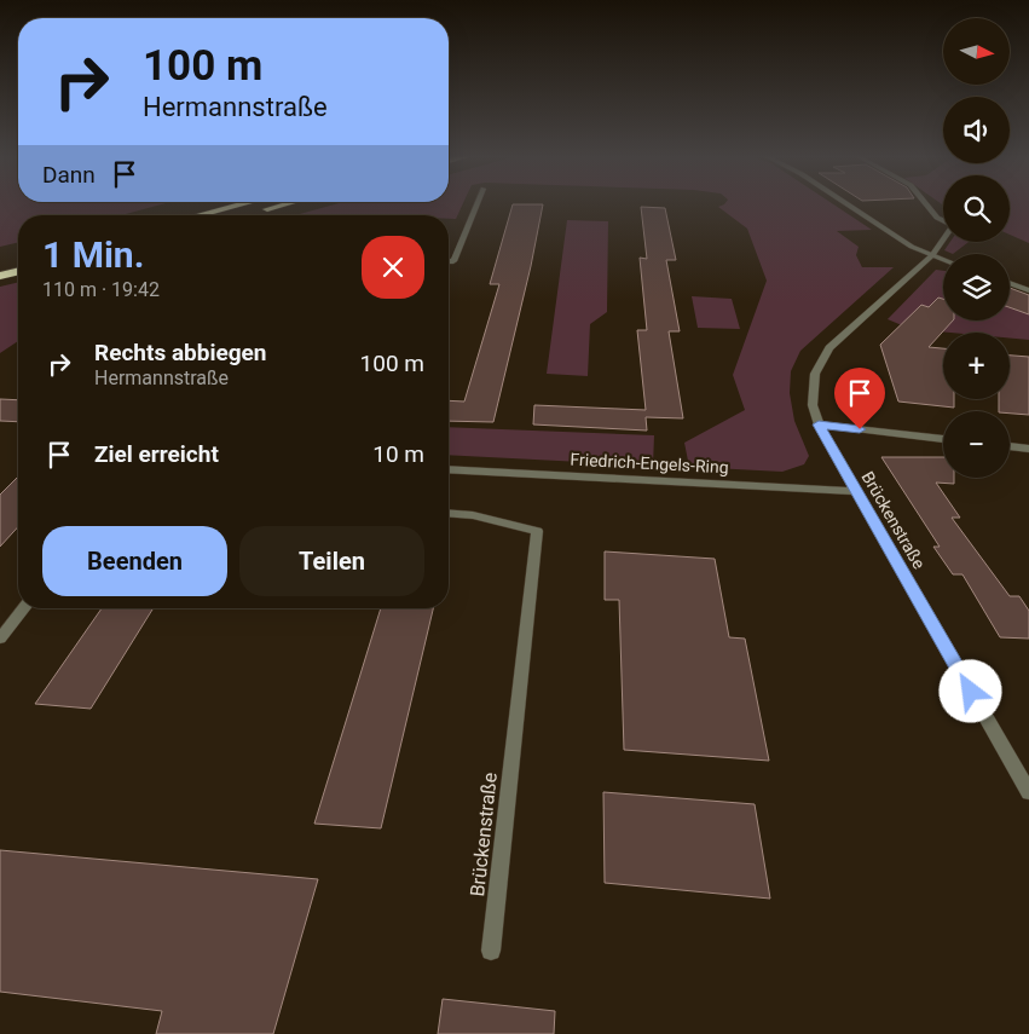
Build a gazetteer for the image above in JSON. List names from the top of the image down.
{
  "streets": {
    "street": ["Friedrich-Engels-Ring", "Brückenstraße"]
  },
  "crossings": [
    ["Friedrich-Engels-Ring", "Brückenstraße"]
  ],
  "north": "right",
  "page": {
    "map_buttons": ["+", "−"],
    "turn": ["100 m", "Hermannstraße"],
    "then": "Dann",
    "heading": ["1 Min.", "110 m · 19:42"],
    "list": [
      {
        "name": "Rechts abbiegen",
        "note": "Hermannstraße",
        "value": "100 m"
      },
      {
        "name": "Ziel erreicht",
        "value": "10 m"
      }
    ],
    "buttons": ["Beenden", "Teilen"]
  }
}
